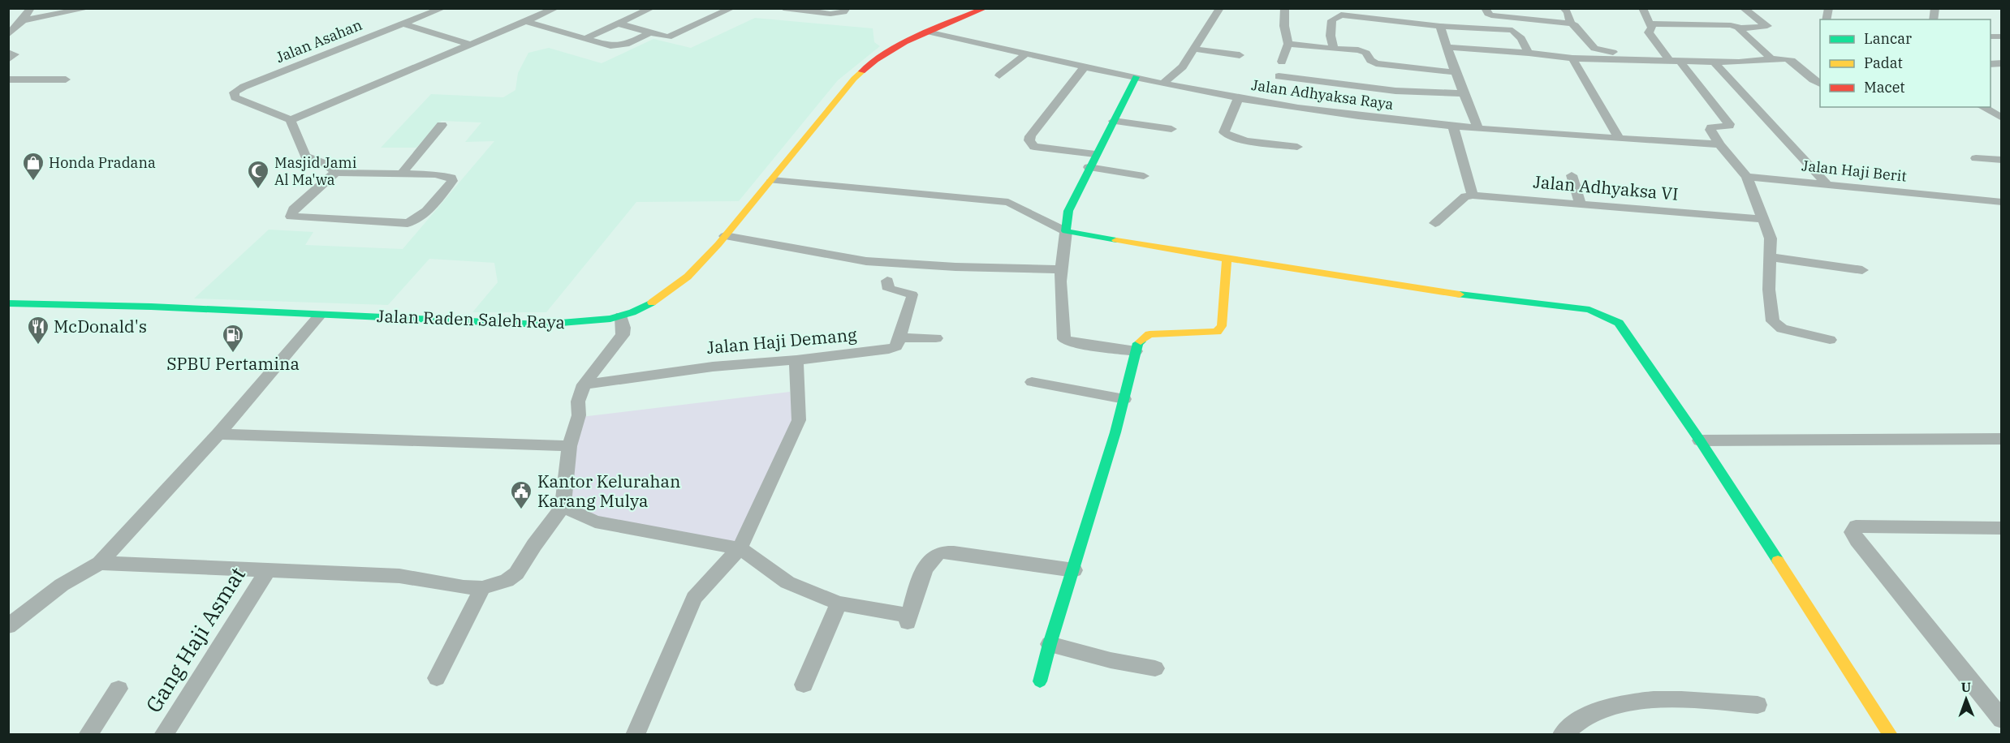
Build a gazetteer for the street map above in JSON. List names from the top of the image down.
{
  "streets": {
    "street": [
      "Jalan Asahan",
      "Jalan Adhyaksa Raya",
      "Jalan Haji Berit",
      "Jalan Adhyaksa VI",
      "Jalan Raden Saleh Raya",
      "Jalan Haji Demang",
      "Gang Haji Asmat"
    ]
  },
  "crossings": [
    ["Jalan Adhyaksa Raya", "Jalan Raden Saleh Raya"]
  ],
  "places": {
    "shop": ["Honda Pradana"],
    "mosque": ["Masjid Jami Al Ma'wa"],
    "restaurant": ["McDonald's"],
    "fuel station": ["SPBU Pertamina"],
    "public building": ["Kantor Kelurahan Karang Mulya"]
  },
  "legend": ["Lancar", "Padat", "Macet"],
  "north": "top"
}
